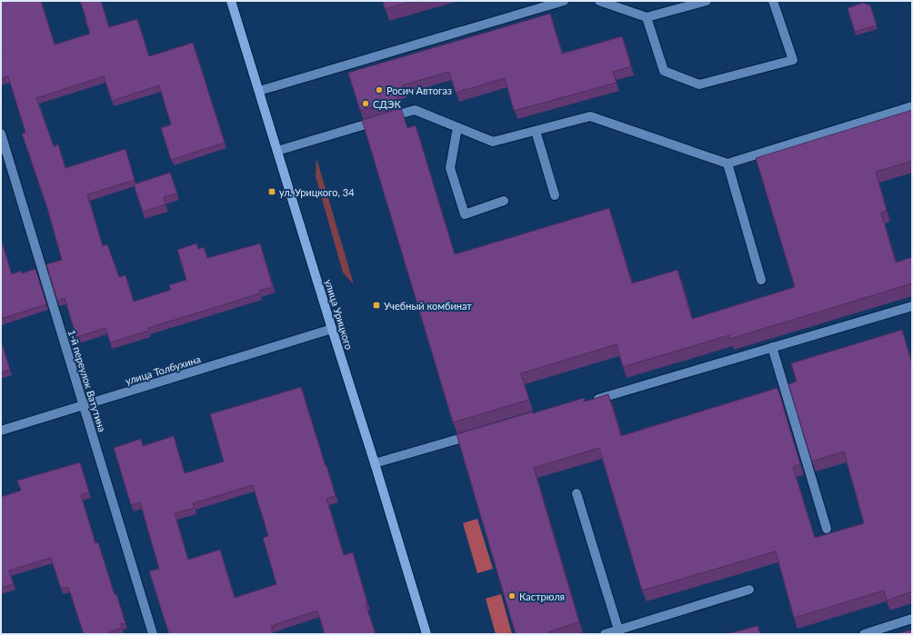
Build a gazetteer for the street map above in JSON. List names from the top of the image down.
{
  "streets": {
    "main road": ["улица Урицкого"],
    "street": ["улица Толбухина", "1-й переулок Ватутина"]
  },
  "crossings": [
    ["улица Урицкого", "улица Толбухина"],
    ["улица Толбухина", "1-й переулок Ватутина"]
  ],
  "places": {
    "other": ["Росич Автогаз", "СДЭК", "Кастрюля"],
    "transit": ["ул. Урицкого, 34", "Учебный комбинат"]
  }
}
